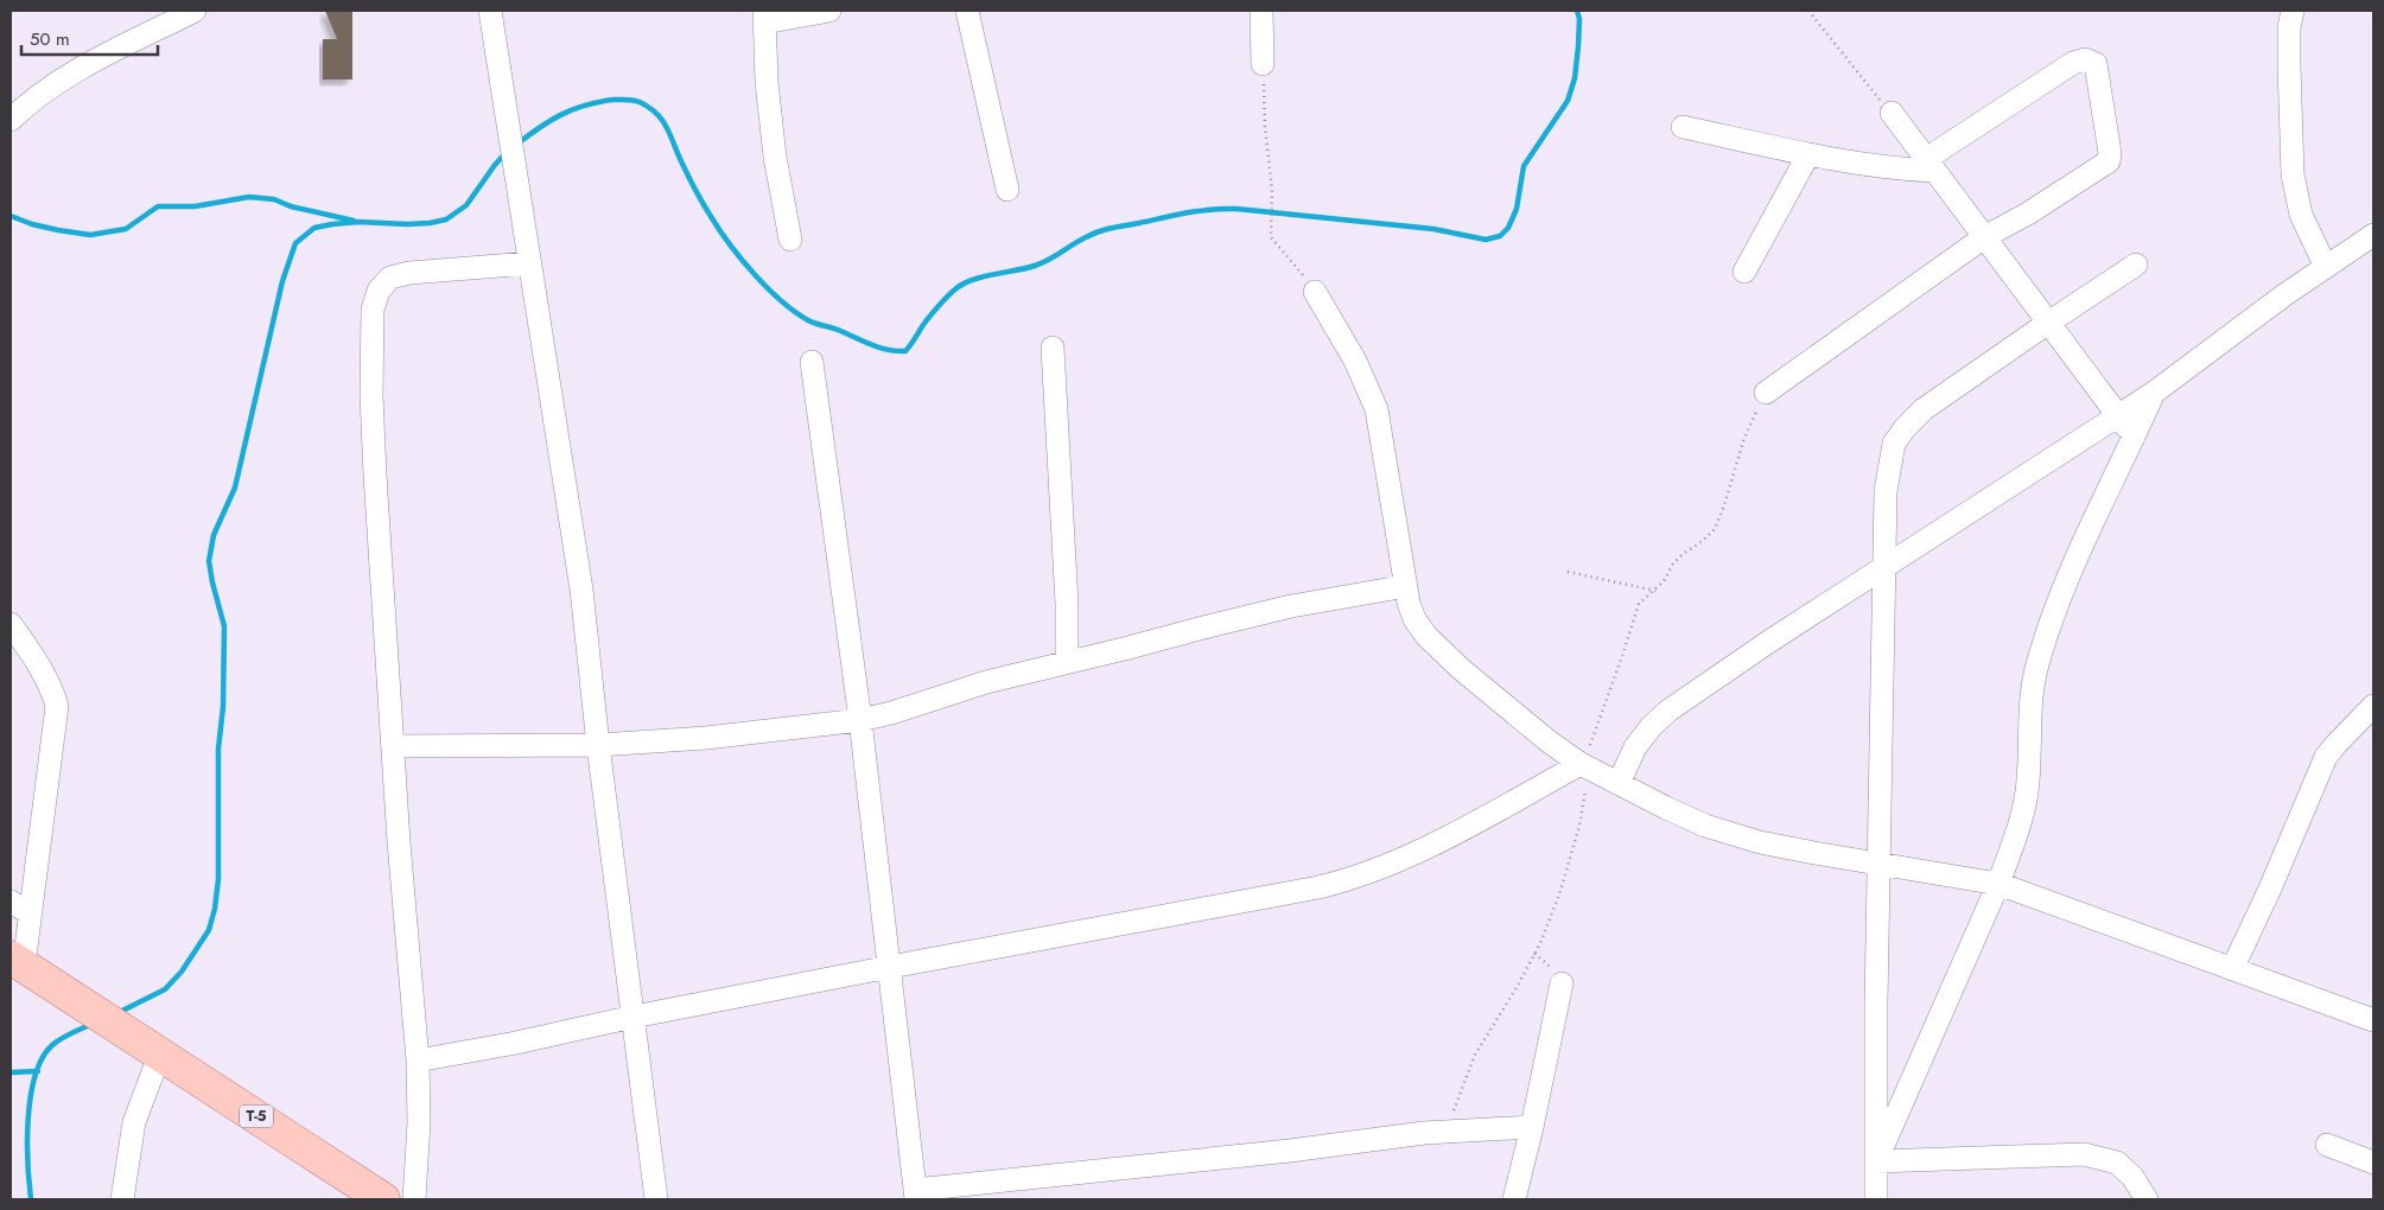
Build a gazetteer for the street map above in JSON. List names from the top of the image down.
{
  "streets": {
    "main road": ["T-5"]
  },
  "scale_bar": "50 m"
}
